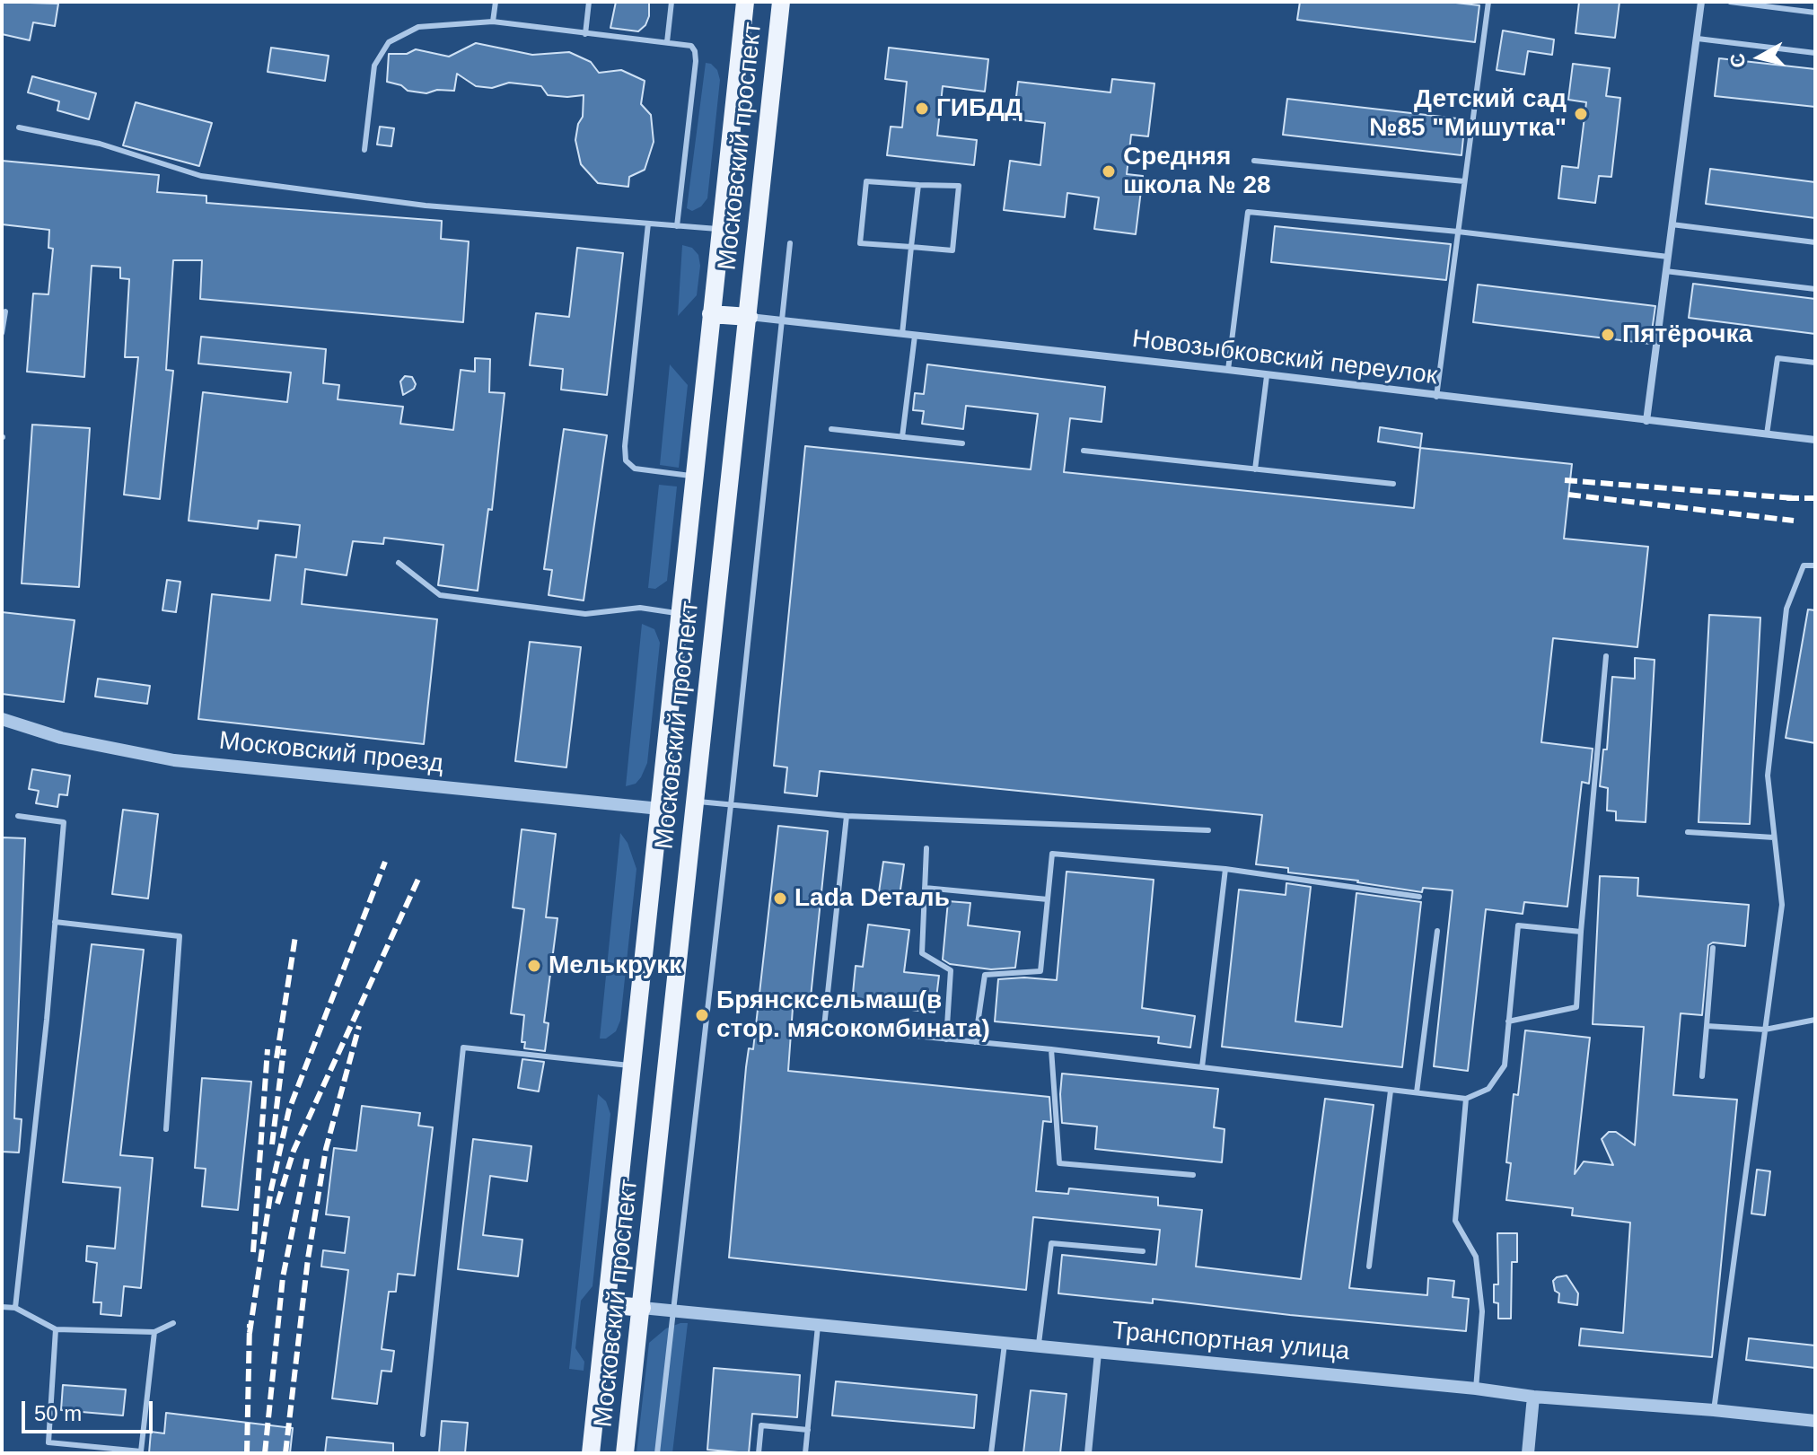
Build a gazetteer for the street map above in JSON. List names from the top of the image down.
{
  "streets": {
    "main road": ["Московский проспект"],
    "street": ["Новозыбковский переулок", "Московский проезд", "Транспортная улица"]
  },
  "crossings": [
    ["Московский проспект", "Новозыбковский переулок"],
    ["Московский проспект", "Московский проезд"],
    ["Московский проспект", "Транспортная улица"]
  ],
  "places": [
    "ГИБДД",
    "Детский сад №85 \"Мишутка\"",
    "Средняя школа № 28",
    "Пятёрочка",
    "Lada Dеталь",
    "Мелькрукк",
    "Брянсксельмаш(в стор. мясокомбината)"
  ],
  "scale_bar": "50 m",
  "north": "left"
}
